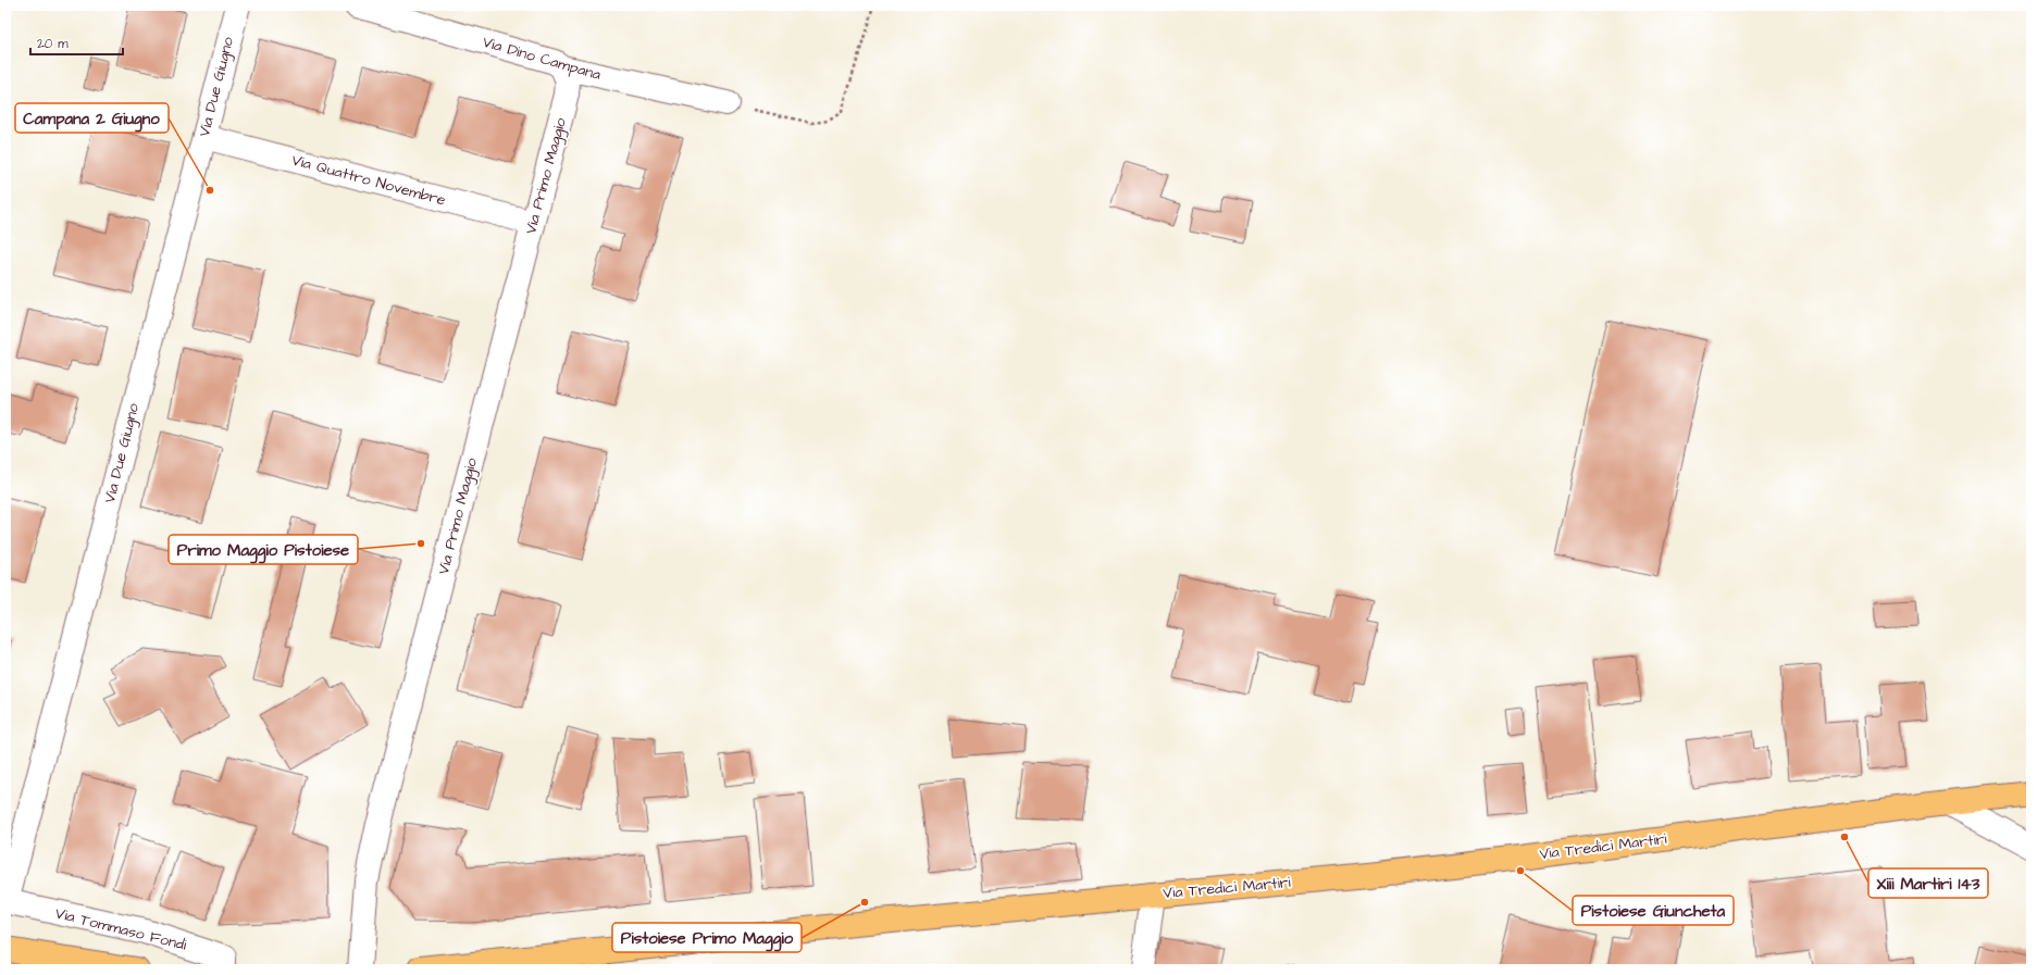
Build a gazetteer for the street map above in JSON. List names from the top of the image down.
{
  "streets": {
    "main road": ["Via Tredici Martiri"],
    "street": [
      "Via Dino Campana",
      "Via Due Giugno",
      "Via Primo Maggio",
      "Via Quattro Novembre",
      "Via Tommaso Fondi"
    ]
  },
  "crossings": [
    ["Via Dino Campana", "Via Primo Maggio"],
    ["Via Due Giugno", "Via Quattro Novembre"],
    ["Via Due Giugno", "Via Tommaso Fondi"],
    ["Via Primo Maggio", "Via Quattro Novembre"]
  ],
  "places": [
    "Campana 2 Giugno",
    "Primo Maggio Pistoiese",
    "Xiii Martiri 143",
    "Pistoiese Giuncheta",
    "Pistoiese Primo Maggio"
  ],
  "scale_bar": "20 m"
}
